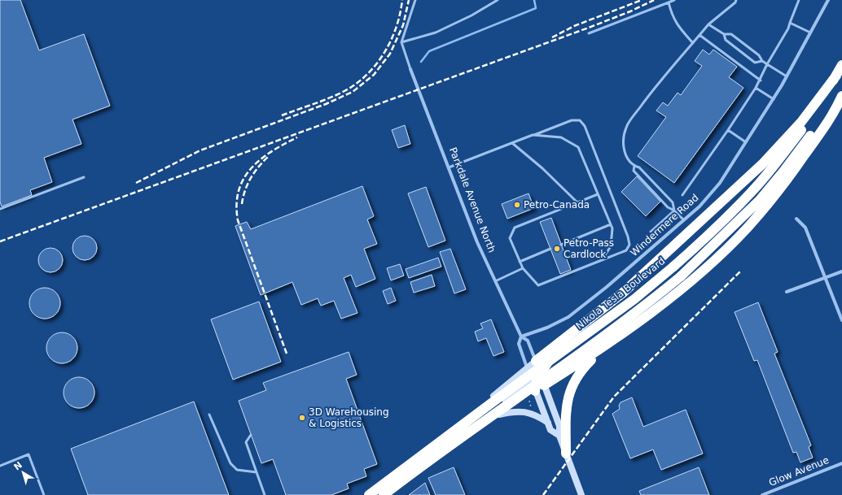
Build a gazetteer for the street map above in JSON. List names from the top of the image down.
{
  "streets": {
    "highway": ["Nikola Tesla Boulevard"],
    "main road": ["Parkdale Avenue North"],
    "street": ["Windermere Road", "Glow Avenue"]
  },
  "crossings": [
    ["Parkdale Avenue North", "Windermere Road"]
  ],
  "places": ["Petro-Canada", "Petro-Pass Cardlock", "3D Warehousing & Logistics"],
  "north": "top left"
}
